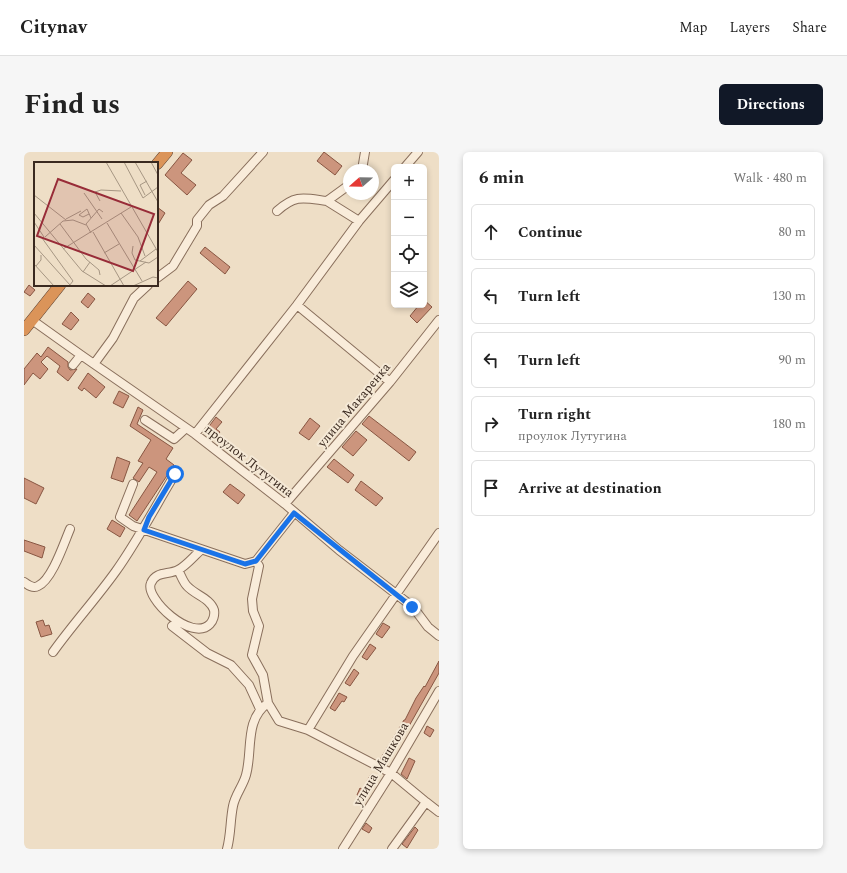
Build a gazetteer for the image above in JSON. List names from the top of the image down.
{
  "streets": {
    "street": ["улица Макаренка", "проулок Лутугина", "улица Машкова"]
  },
  "crossings": [
    ["улица Макаренка", "проулок Лутугина"]
  ],
  "north": "left",
  "page": {
    "header": "Citynav",
    "nav": ["Map", "Layers", "Share"],
    "title": "Find us",
    "buttons": "Directions",
    "heading": ["6 min", "Walk · 480 m"],
    "map_buttons": ["+", "−"],
    "list": [
      ["Continue", "80 m"],
      ["Turn left", "130 m"],
      ["Turn left", "90 m"],
      ["Turn right", "проулок Лутугина", "180 m"],
      "Arrive at destination"
    ]
  }
}
